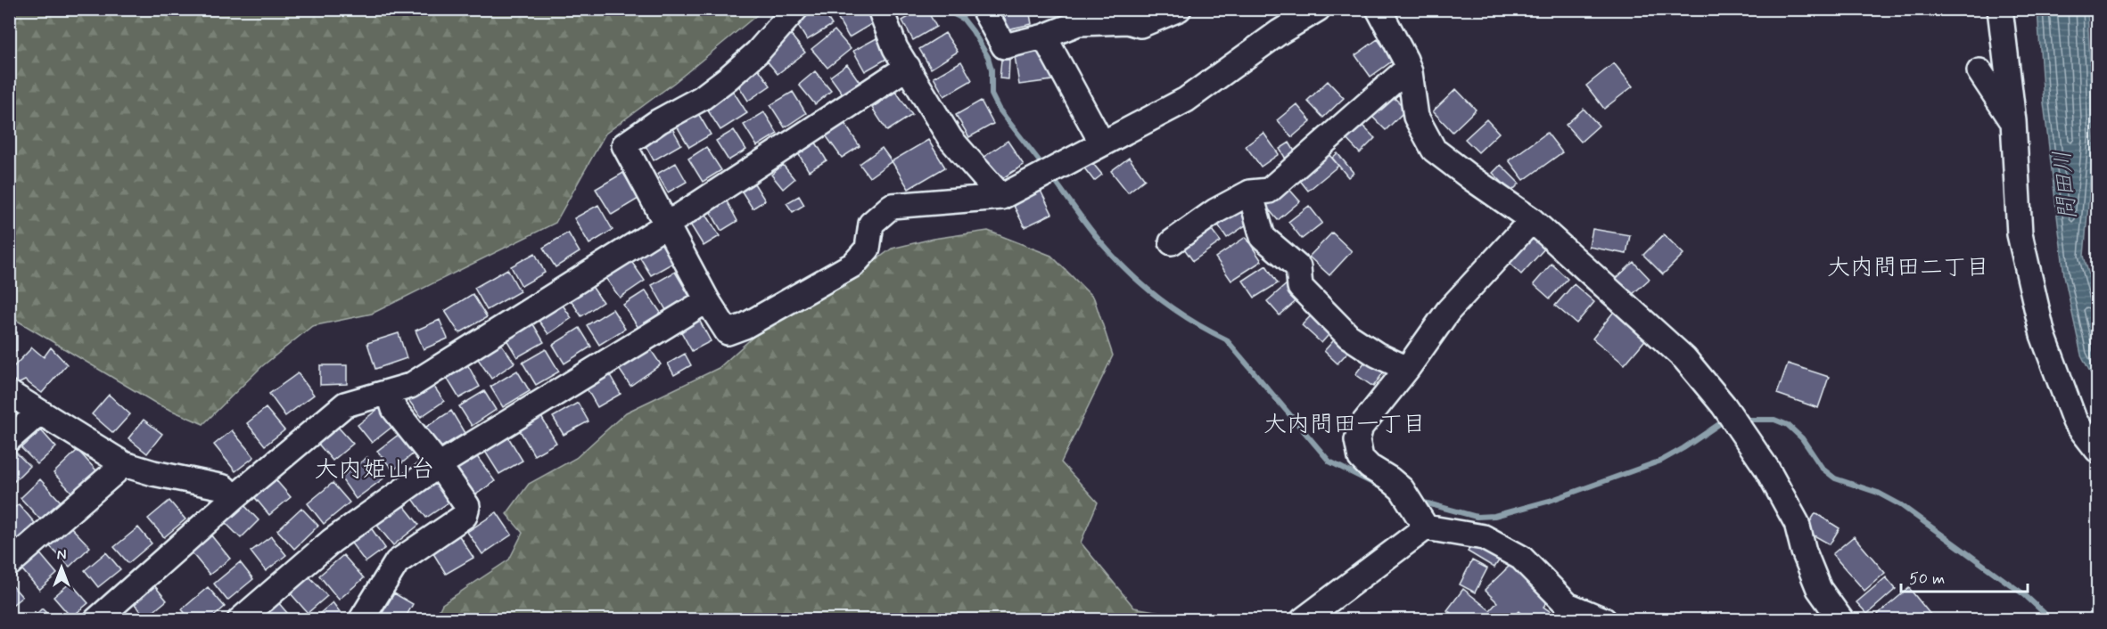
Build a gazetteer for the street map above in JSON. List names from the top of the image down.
{
  "districts": ["大内問田二丁目", "大内問田一丁目", "大内姫山台"],
  "water": ["問田川"],
  "scale_bar": "50 m",
  "north": "top"
}
